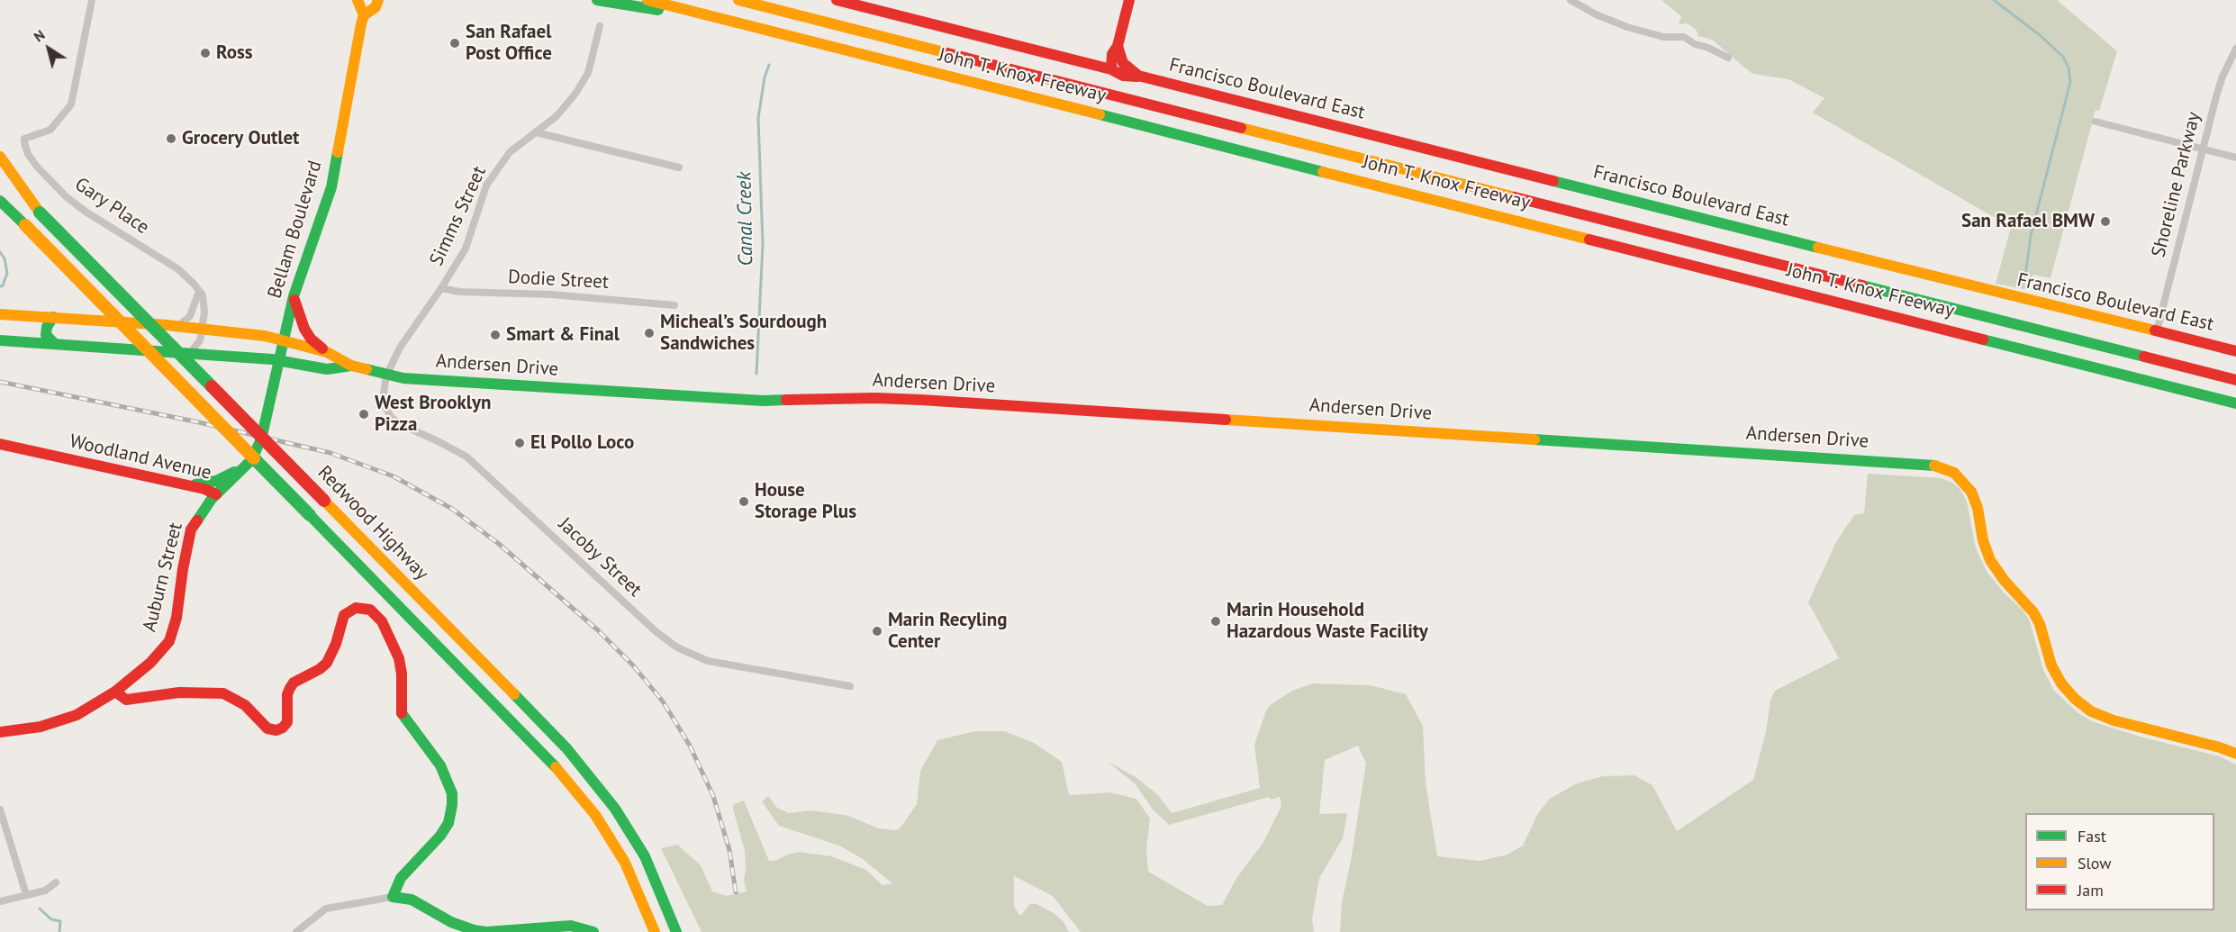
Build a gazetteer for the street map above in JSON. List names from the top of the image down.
{
  "streets": {
    "main road": [
      "John T. Knox Freeway",
      "Francisco Boulevard East",
      "Bellam Boulevard",
      "Andersen Drive",
      "Woodland Avenue",
      "Redwood Highway",
      "Auburn Street"
    ],
    "street": [
      "Shoreline Parkway",
      "Gary Place",
      "Simms Street",
      "Dodie Street",
      "Jacoby Street"
    ]
  },
  "crossings": [
    ["Francisco Boulevard East", "Shoreline Parkway"],
    ["Simms Street", "Dodie Street"],
    ["Simms Street", "Andersen Drive"],
    ["Simms Street", "Jacoby Street"],
    ["Bellam Boulevard", "Andersen Drive"],
    ["Bellam Boulevard", "Woodland Avenue"],
    ["Andersen Drive", "Woodland Avenue"],
    ["Andersen Drive", "Jacoby Street"],
    ["Woodland Avenue", "Auburn Street"]
  ],
  "water": ["Canal Creek"],
  "places": [
    "San Rafael Post Office",
    "Ross",
    "Grocery Outlet",
    "San Rafael BMW",
    "Micheal’s Sourdough Sandwiches",
    "Smart & Final",
    "West Brooklyn Pizza",
    "El Pollo Loco",
    "House Storage Plus",
    "Marin Household Hazardous Waste Facility",
    "Marin Recyling Center"
  ],
  "legend": ["Fast", "Slow", "Jam"],
  "north": "top left"
}
